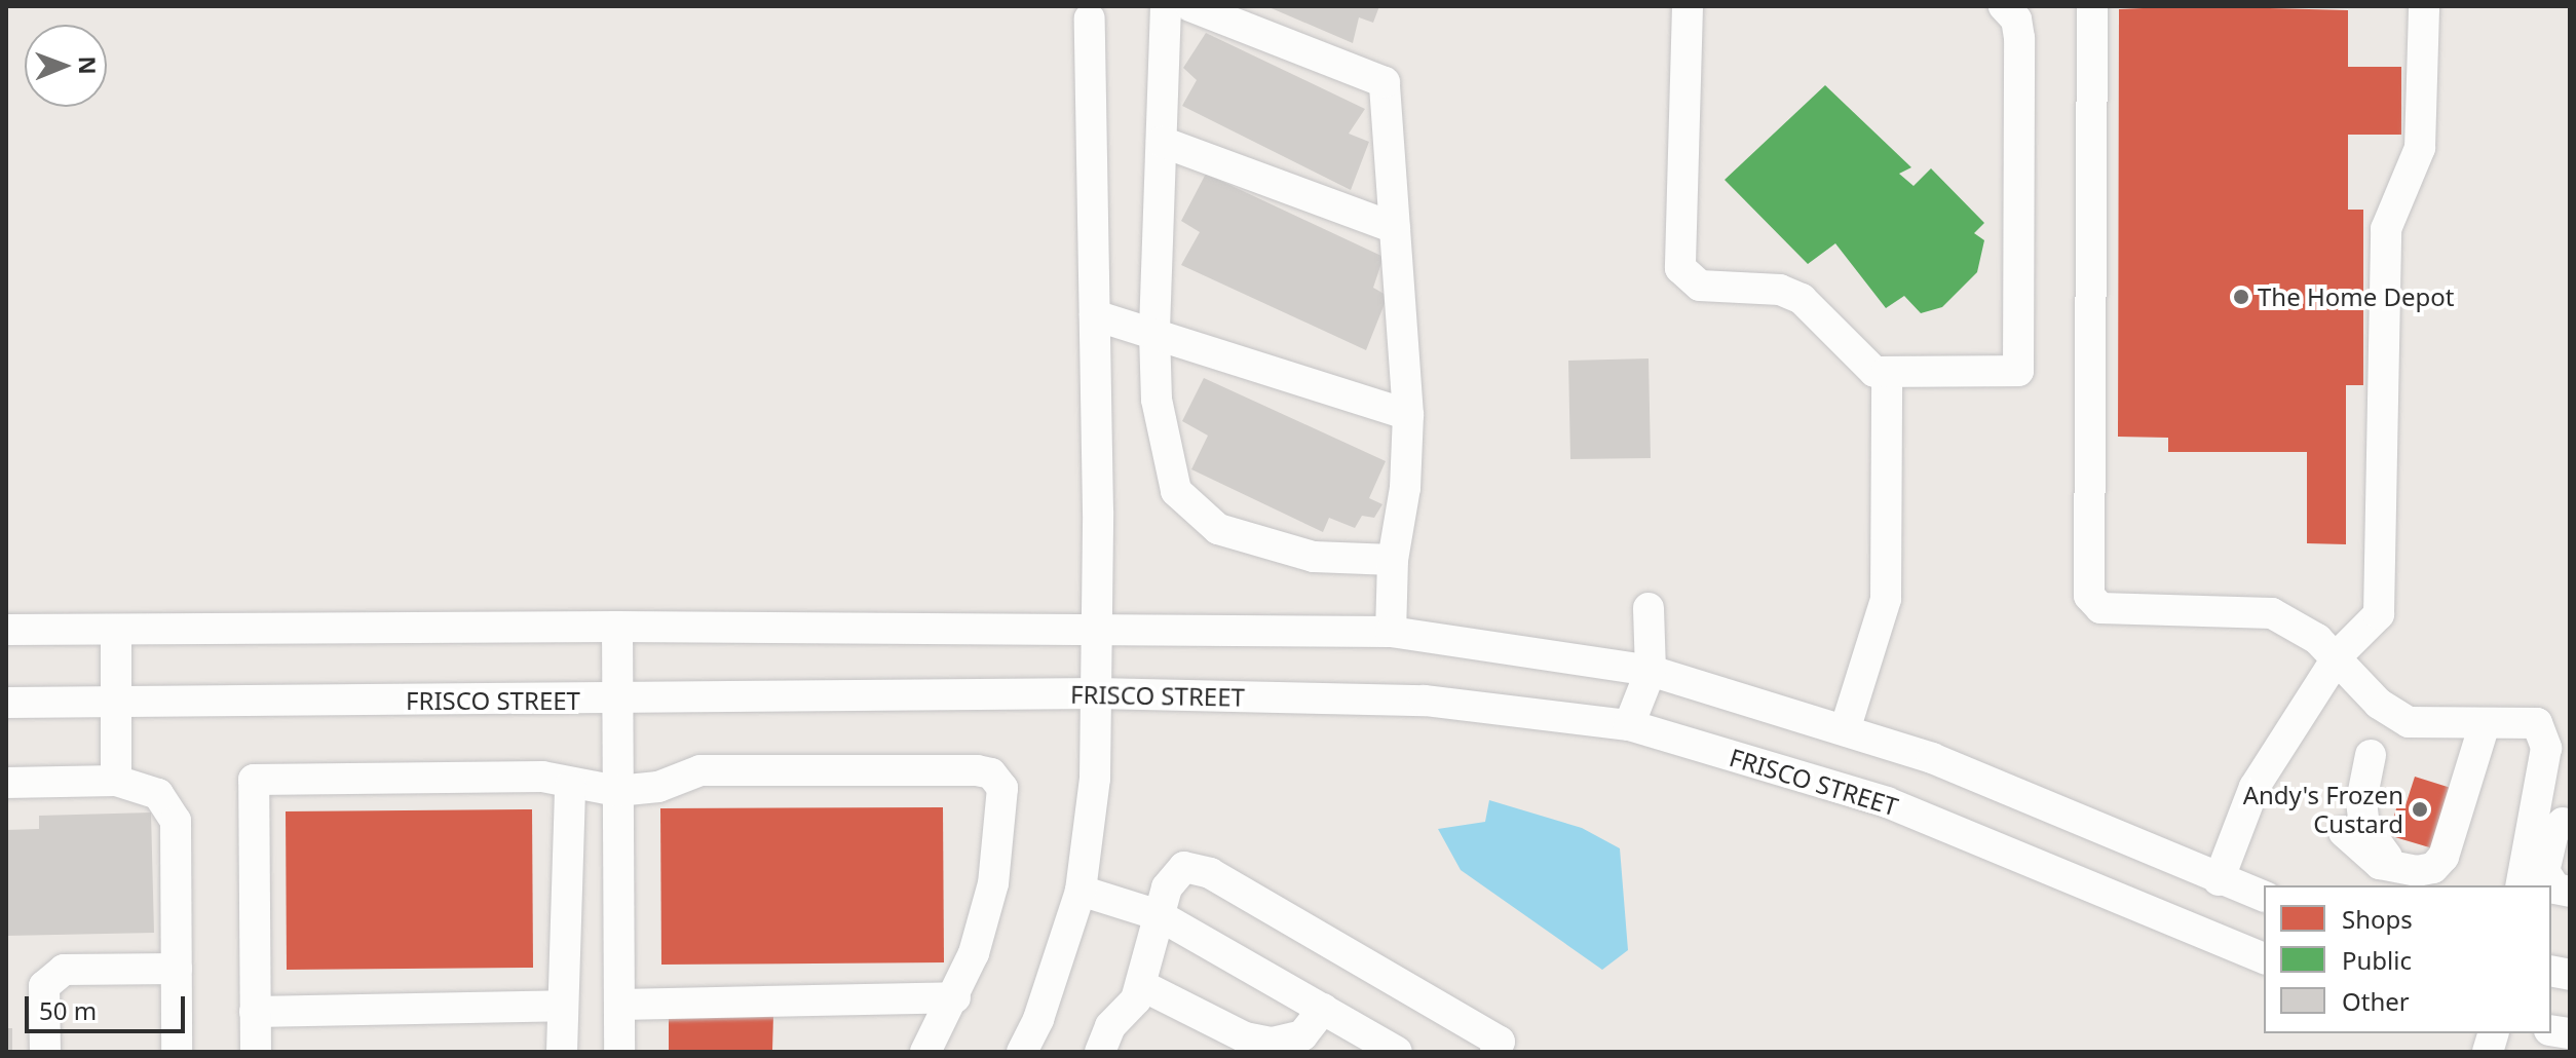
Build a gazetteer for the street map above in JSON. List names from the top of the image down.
{
  "streets": {
    "street": ["FRISCO STREET"]
  },
  "places": ["The Home Depot", "Andy's Frozen Custard"],
  "legend": ["Shops", "Public", "Other"],
  "scale_bar": "50 m",
  "north": "right"
}
